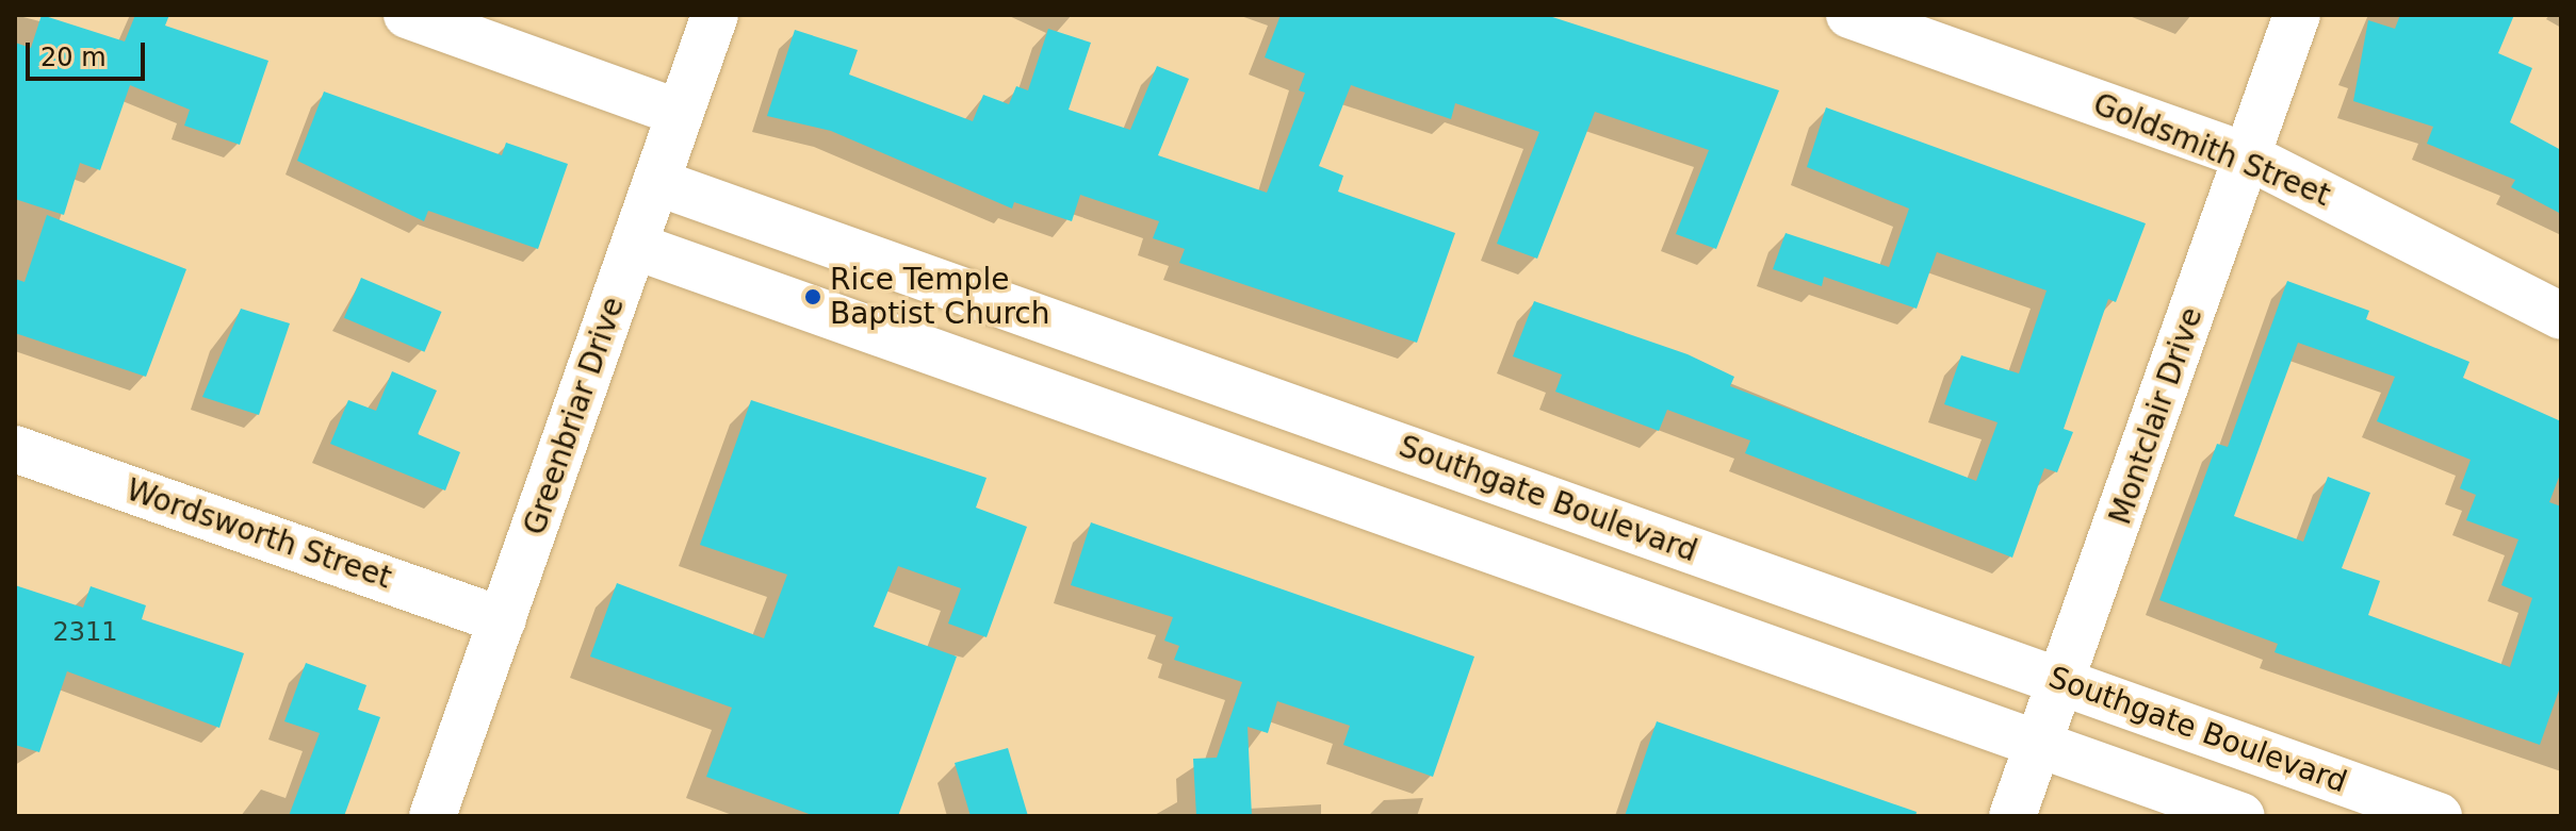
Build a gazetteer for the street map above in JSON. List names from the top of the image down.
{
  "streets": {
    "street": [
      "Goldsmith Street",
      "Greenbriar Drive",
      "Montclair Drive",
      "Southgate Boulevard",
      "Wordsworth Street"
    ]
  },
  "crossings": [
    ["Goldsmith Street", "Montclair Drive"],
    ["Greenbriar Drive", "Southgate Boulevard"],
    ["Greenbriar Drive", "Wordsworth Street"],
    ["Montclair Drive", "Southgate Boulevard"]
  ],
  "places": ["Rice Temple Baptist Church"],
  "house_numbers": ["2311"],
  "scale_bar": "20 m"
}
